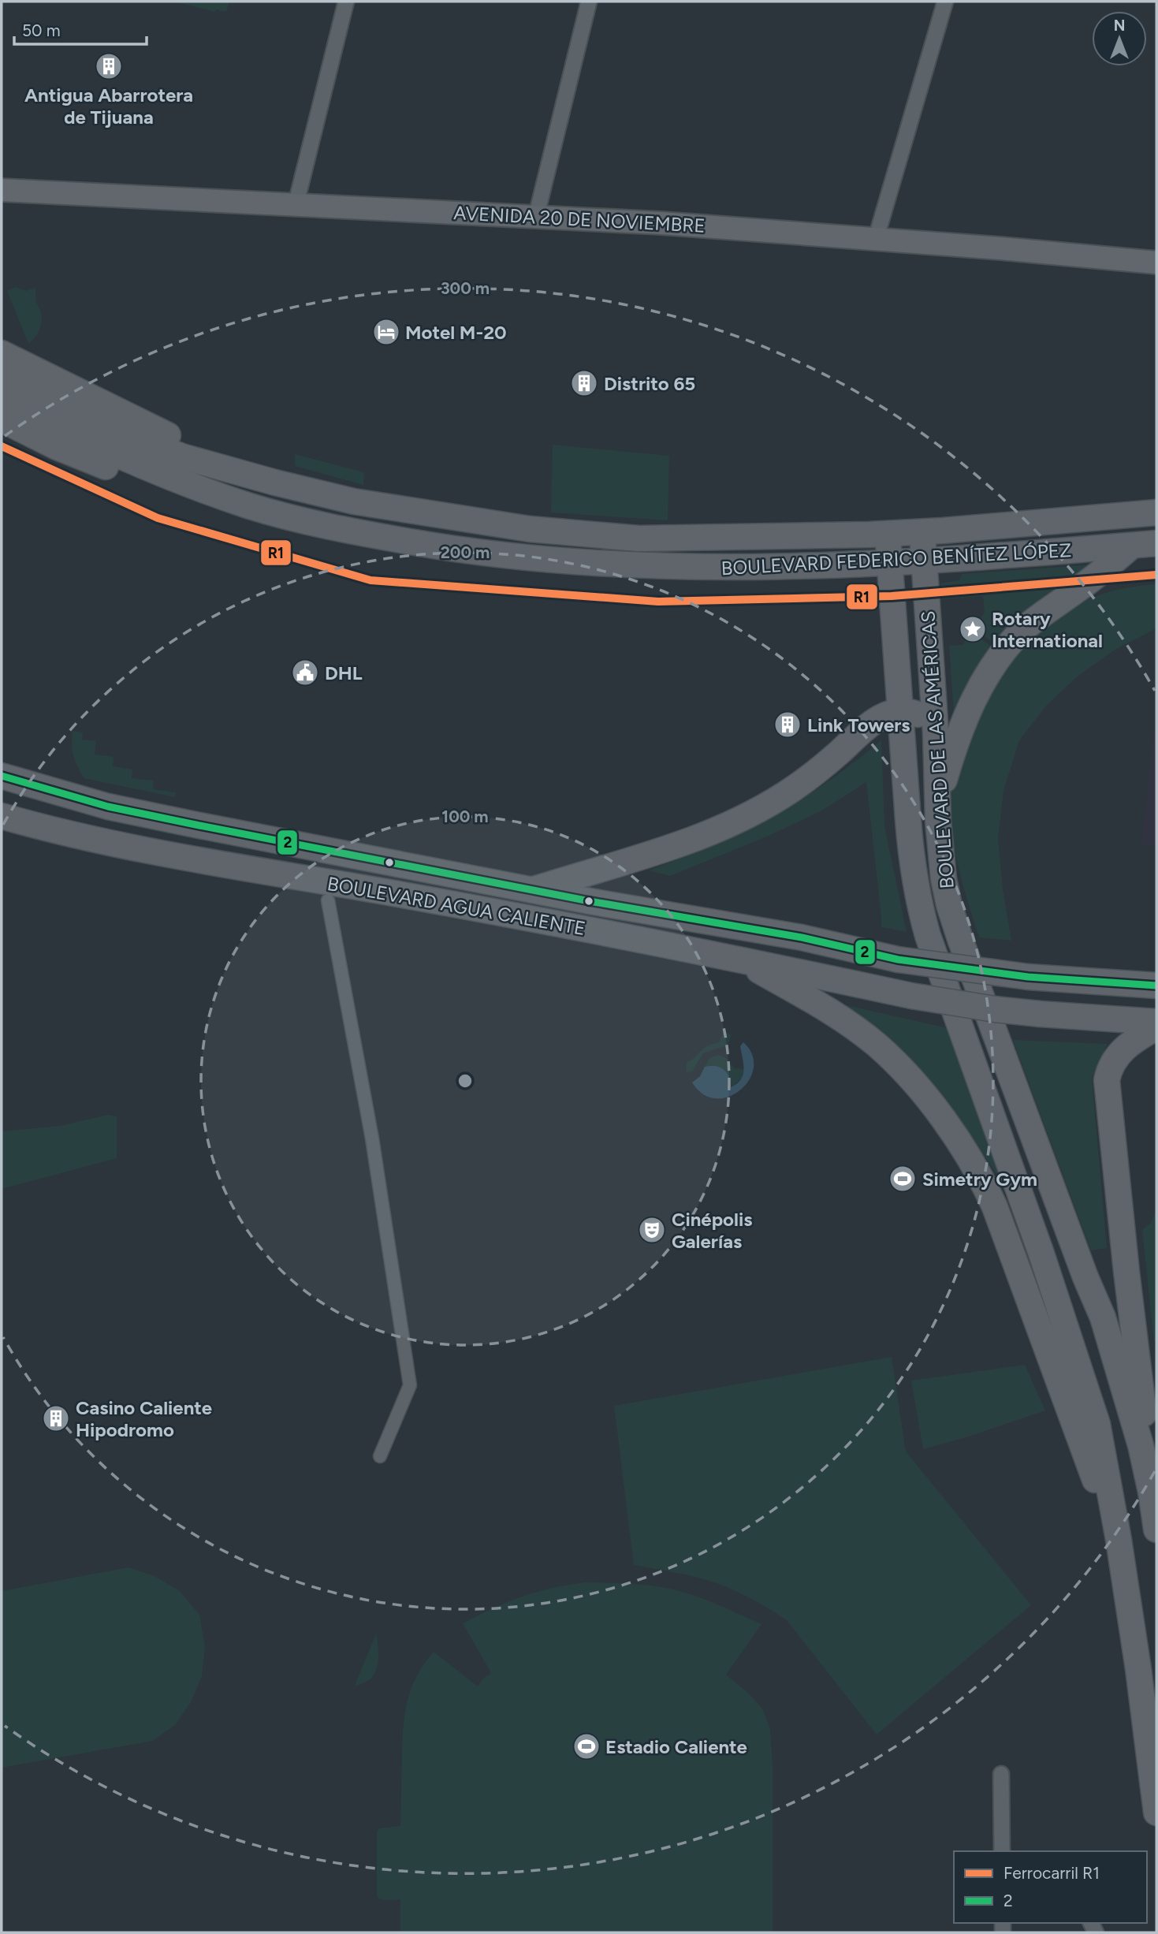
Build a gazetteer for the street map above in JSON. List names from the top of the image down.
{
  "streets": {
    "main road": [
      "AVENIDA 20 DE NOVIEMBRE",
      "BOULEVARD FEDERICO BENÍTEZ LÓPEZ",
      "BOULEVARD DE LAS AMÉRICAS",
      "BOULEVARD AGUA CALIENTE"
    ]
  },
  "crossings": [
    ["BOULEVARD FEDERICO BENÍTEZ LÓPEZ", "BOULEVARD DE LAS AMÉRICAS"]
  ],
  "places": {
    "building": [
      "Antigua Abarrotera de Tijuana",
      "Distrito 65",
      "Link Towers",
      "Casino Caliente Hipodromo"
    ],
    "hotel": ["Motel M-20"],
    "place": ["Rotary International"],
    "public building": ["DHL"],
    "sports": ["Simetry Gym", "Estadio Caliente"],
    "theatre": ["Cinépolis Galerías"]
  },
  "lines": ["rail line R1", "transit line 2"],
  "legend": ["Ferrocarril R1", "2"],
  "scale_bar": "50 m",
  "north": "top",
  "rings": ["300 m", "200 m", "100 m"]
}
